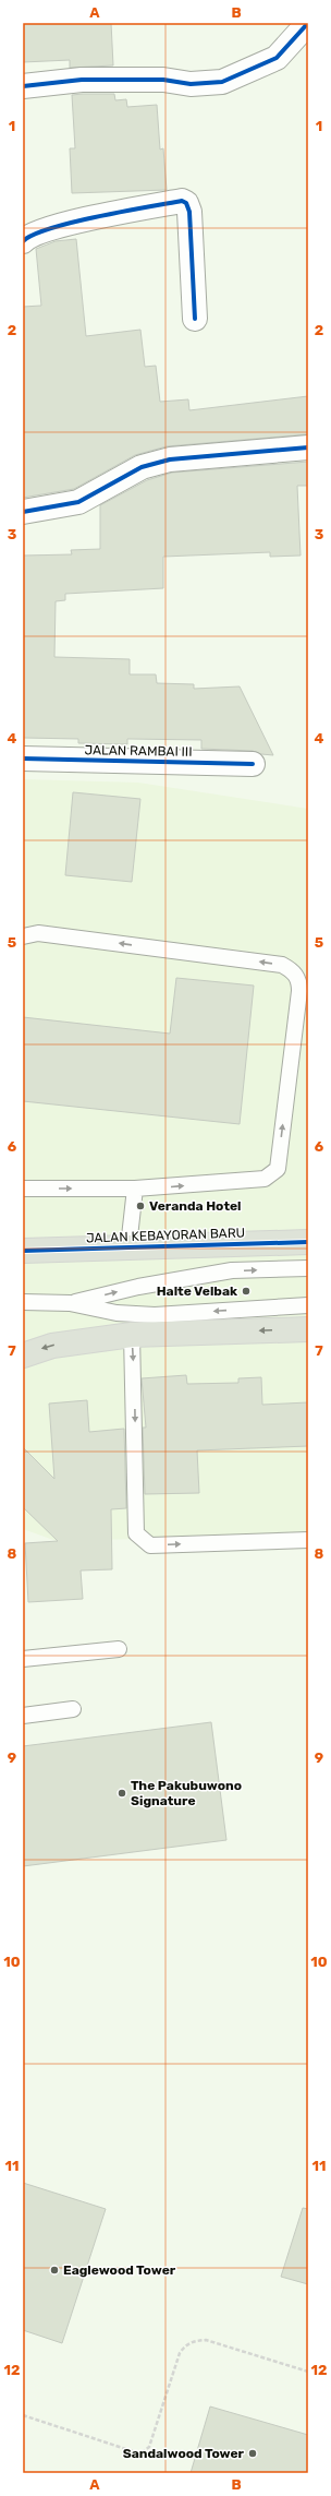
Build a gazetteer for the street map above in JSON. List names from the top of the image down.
{
  "streets": {
    "main road": ["JALAN KEBAYORAN BARU"],
    "street": ["JALAN RAMBAI III"]
  },
  "places": [
    "Veranda Hotel",
    "Halte Velbak",
    "The Pakubuwono Signature",
    "Eaglewood Tower",
    "Sandalwood Tower"
  ],
  "grid": {
    "columns": ["A", "B"],
    "rows": [
      "1",
      "2",
      "3",
      "4",
      "5",
      "6",
      "7",
      "8",
      "9",
      "10",
      "11",
      "12"
    ]
  }
}
